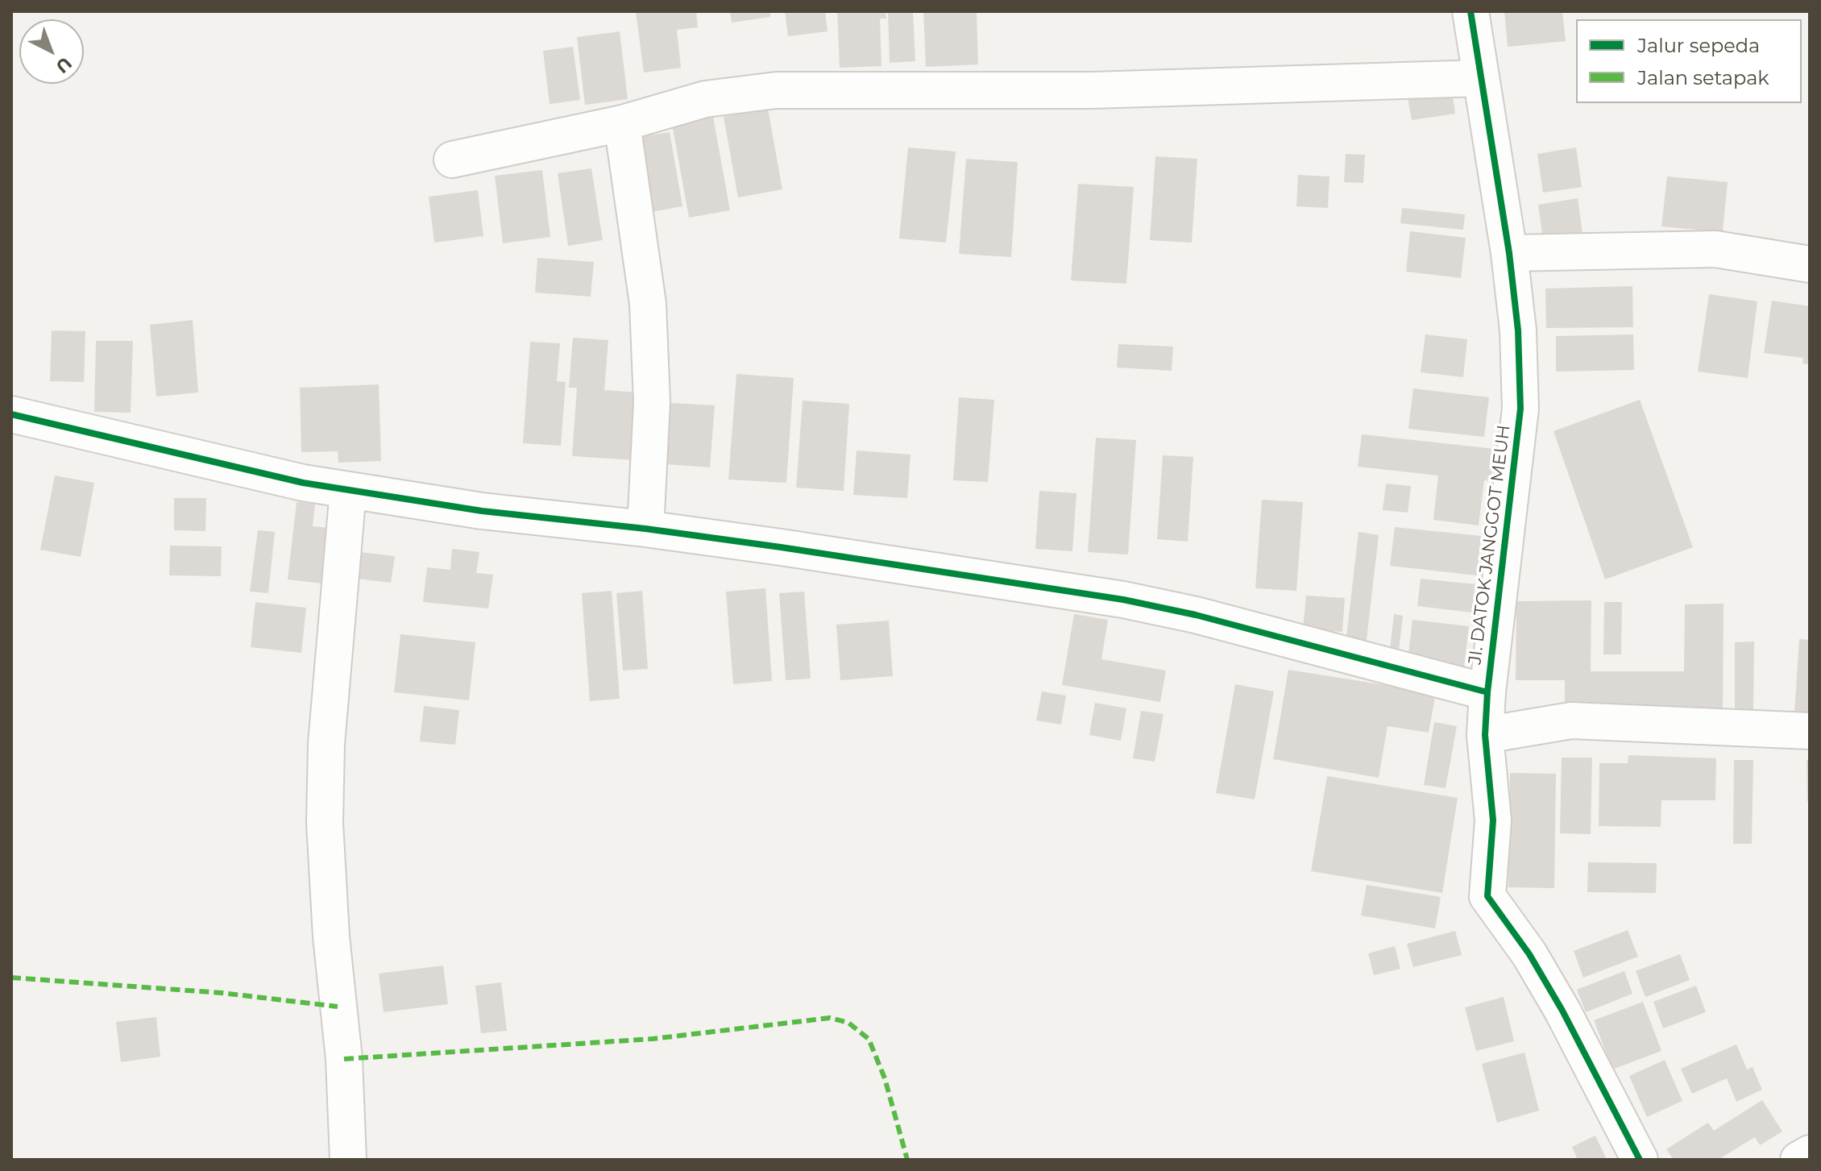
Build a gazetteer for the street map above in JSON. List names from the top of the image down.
{
  "streets": {
    "street": ["JI. DATOK JANGGOT MEUH"]
  },
  "legend": ["Jalur sepeda", "Jalan setapak"],
  "north": "bottom right"
}
